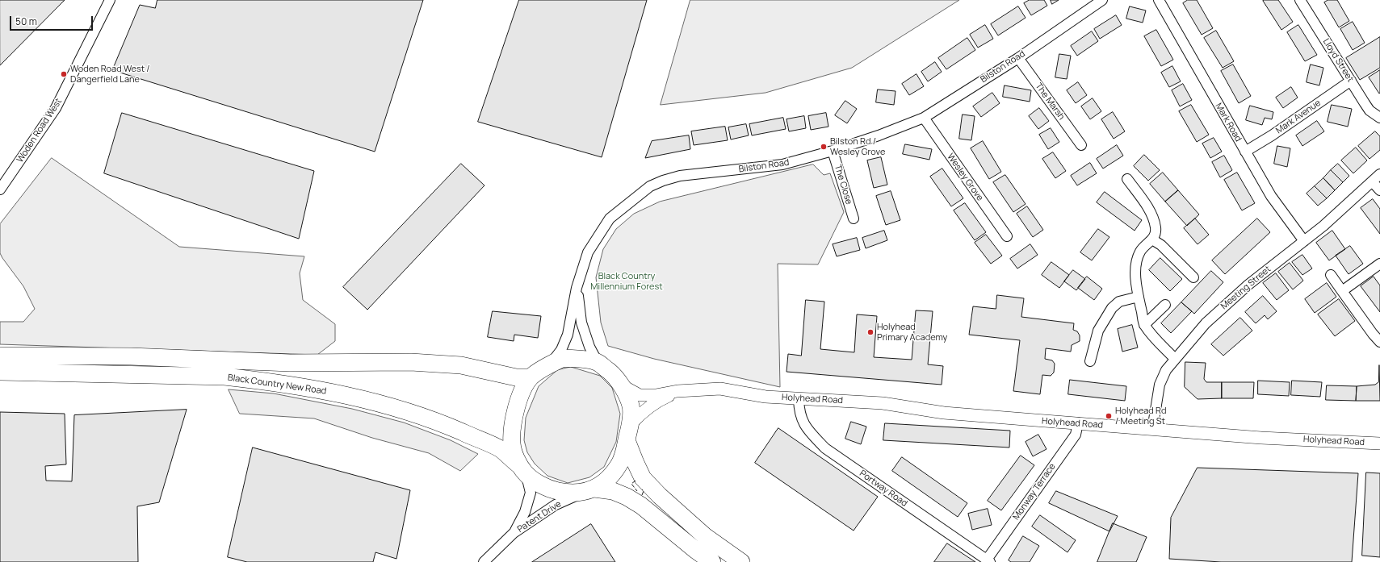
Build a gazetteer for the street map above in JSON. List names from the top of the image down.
{
  "streets": {
    "highway": ["Black Country New Road"],
    "street": [
      "Lloyd Street",
      "Bilston Road",
      "The Marsh",
      "Mark Avenue",
      "Mark Road",
      "Woden Road West",
      "Wesley Grove",
      "The Close",
      "Meeting Street",
      "Holyhead Road",
      "Portway Road",
      "Monway Terrace",
      "Patent Drive"
    ]
  },
  "crossings": [
    ["Lloyd Street", "Mark Avenue"],
    ["Bilston Road", "The Marsh"],
    ["Bilston Road", "Wesley Grove"],
    ["Bilston Road", "The Close"],
    ["Mark Avenue", "Mark Road"],
    ["Mark Road", "Meeting Street"],
    ["Meeting Street", "Holyhead Road"],
    ["Black Country New Road", "Patent Drive"],
    ["Holyhead Road", "Portway Road"],
    ["Holyhead Road", "Monway Terrace"],
    ["Portway Road", "Monway Terrace"]
  ],
  "parks": ["Black Country Millennium Forest"],
  "places": [
    "Woden Road West / Dangerfield Lane",
    "Bilston Rd / Wesley Grove",
    "Holyhead Primary Academy",
    "Holyhead Rd / Meeting St"
  ],
  "scale_bar": "50 m"
}
